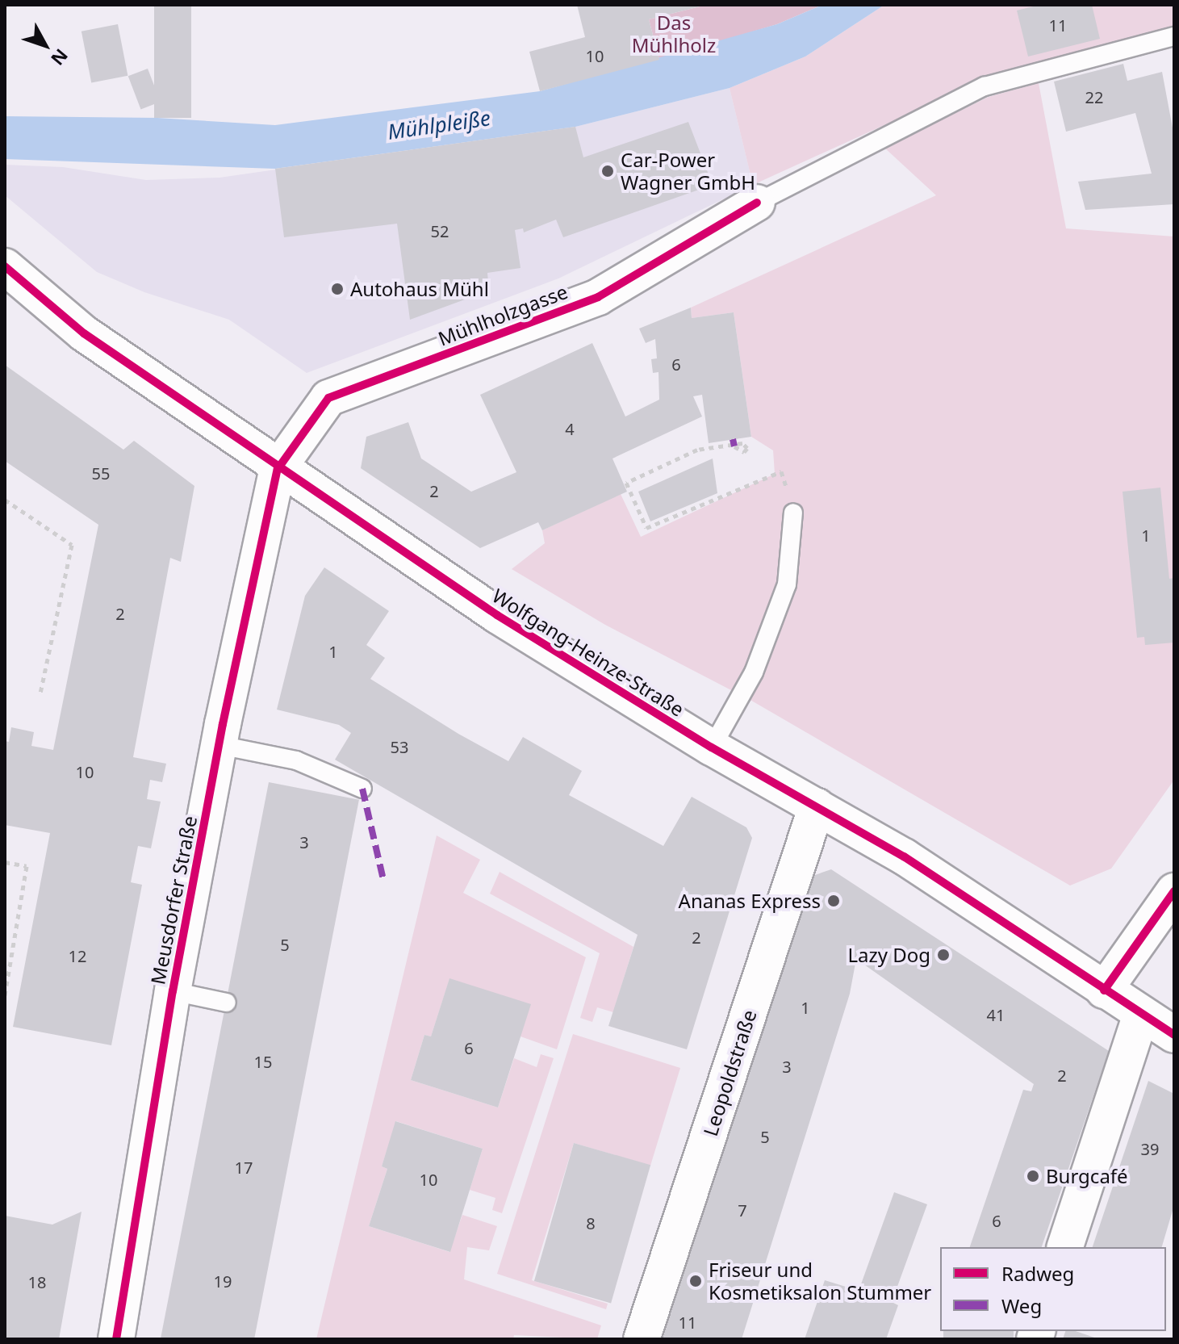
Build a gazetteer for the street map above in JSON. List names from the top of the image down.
{
  "streets": {
    "street": [
      "Mühlholzgasse",
      "Wolfgang-Heinze-Straße",
      "Meusdorfer Straße",
      "Leopoldstraße"
    ]
  },
  "crossings": [
    ["Mühlholzgasse", "Wolfgang-Heinze-Straße"],
    ["Mühlholzgasse", "Meusdorfer Straße"],
    ["Wolfgang-Heinze-Straße", "Meusdorfer Straße"],
    ["Wolfgang-Heinze-Straße", "Leopoldstraße"]
  ],
  "water": ["Mühlpleiße"],
  "parks": ["Das Mühlholz"],
  "places": [
    "Car-Power Wagner GmbH",
    "Autohaus Mühl",
    "Ananas Express",
    "Lazy Dog",
    "Burgcafé",
    "Friseur und Kosmetiksalon Stummer"
  ],
  "house_numbers": [
    "11",
    "10",
    "22",
    "52",
    "6",
    "4",
    "55",
    "2",
    "1",
    "2",
    "1",
    "53",
    "10",
    "3",
    "2",
    "5",
    "12",
    "1",
    "41",
    "6",
    "15",
    "3",
    "2",
    "5",
    "39",
    "17",
    "10",
    "7",
    "6",
    "8",
    "19",
    "18",
    "11"
  ],
  "legend": ["Radweg", "Weg"],
  "north": "bottom right"
}
